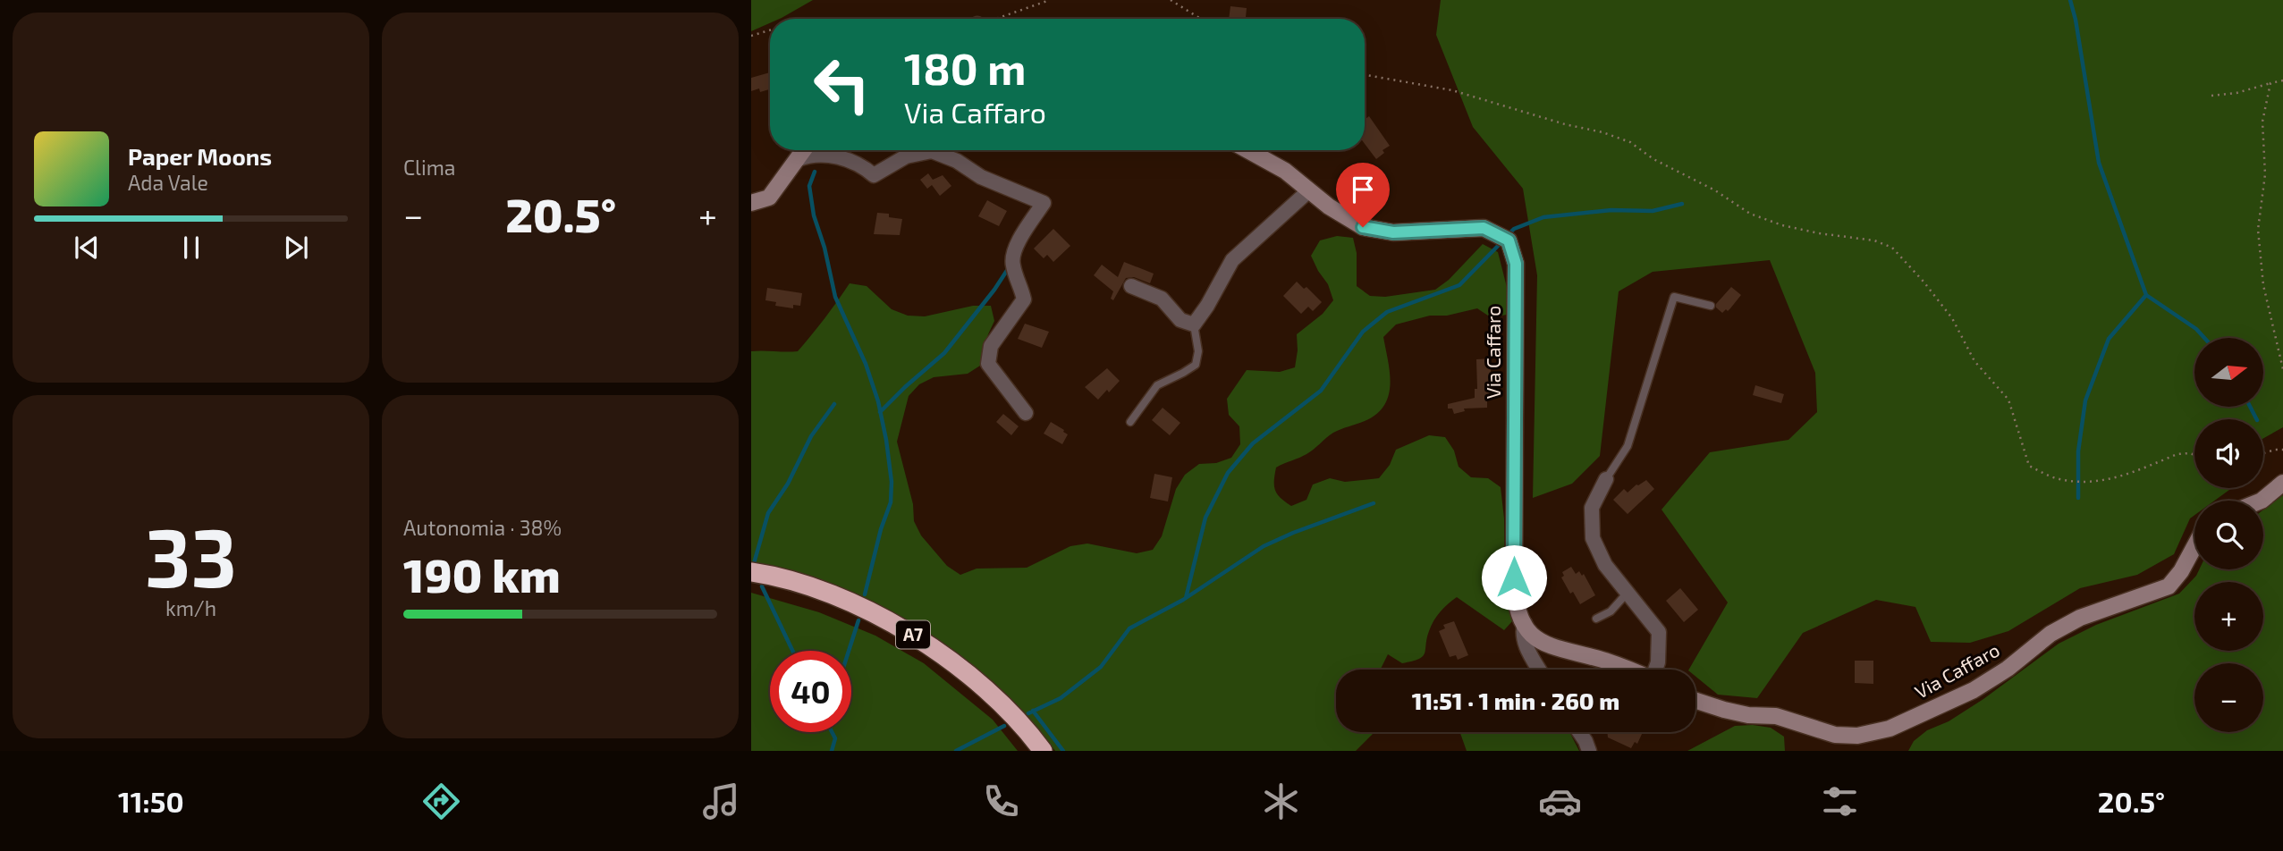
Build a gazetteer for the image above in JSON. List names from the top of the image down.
{
  "streets": {
    "highway": ["A7"],
    "street": ["Via Caffaro"]
  },
  "north": "right",
  "page": {
    "tile": [
      "Clima",
      ["33", "km/h"],
      ["Autonomia · 38%", "190 km"]
    ],
    "turn": ["180 m", "Via Caffaro"],
    "song": ["Paper Moons", "Ada Vale"],
    "heat": ["−", "20.5°", "+"],
    "map_buttons": ["+", "−"],
    "limit": "40",
    "trip": "11:51 · 1 min · 260 m",
    "tabs": ["11:50", "20.5°"]
  }
}
